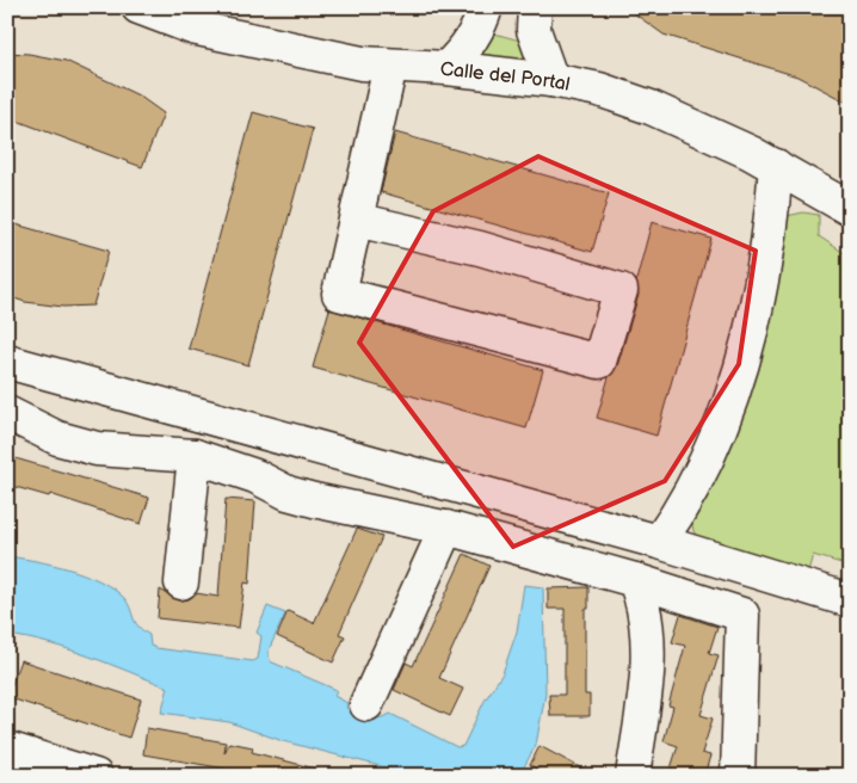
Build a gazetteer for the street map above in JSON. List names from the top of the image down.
{
  "streets": {
    "street": ["Calle del Portal"]
  }
}
